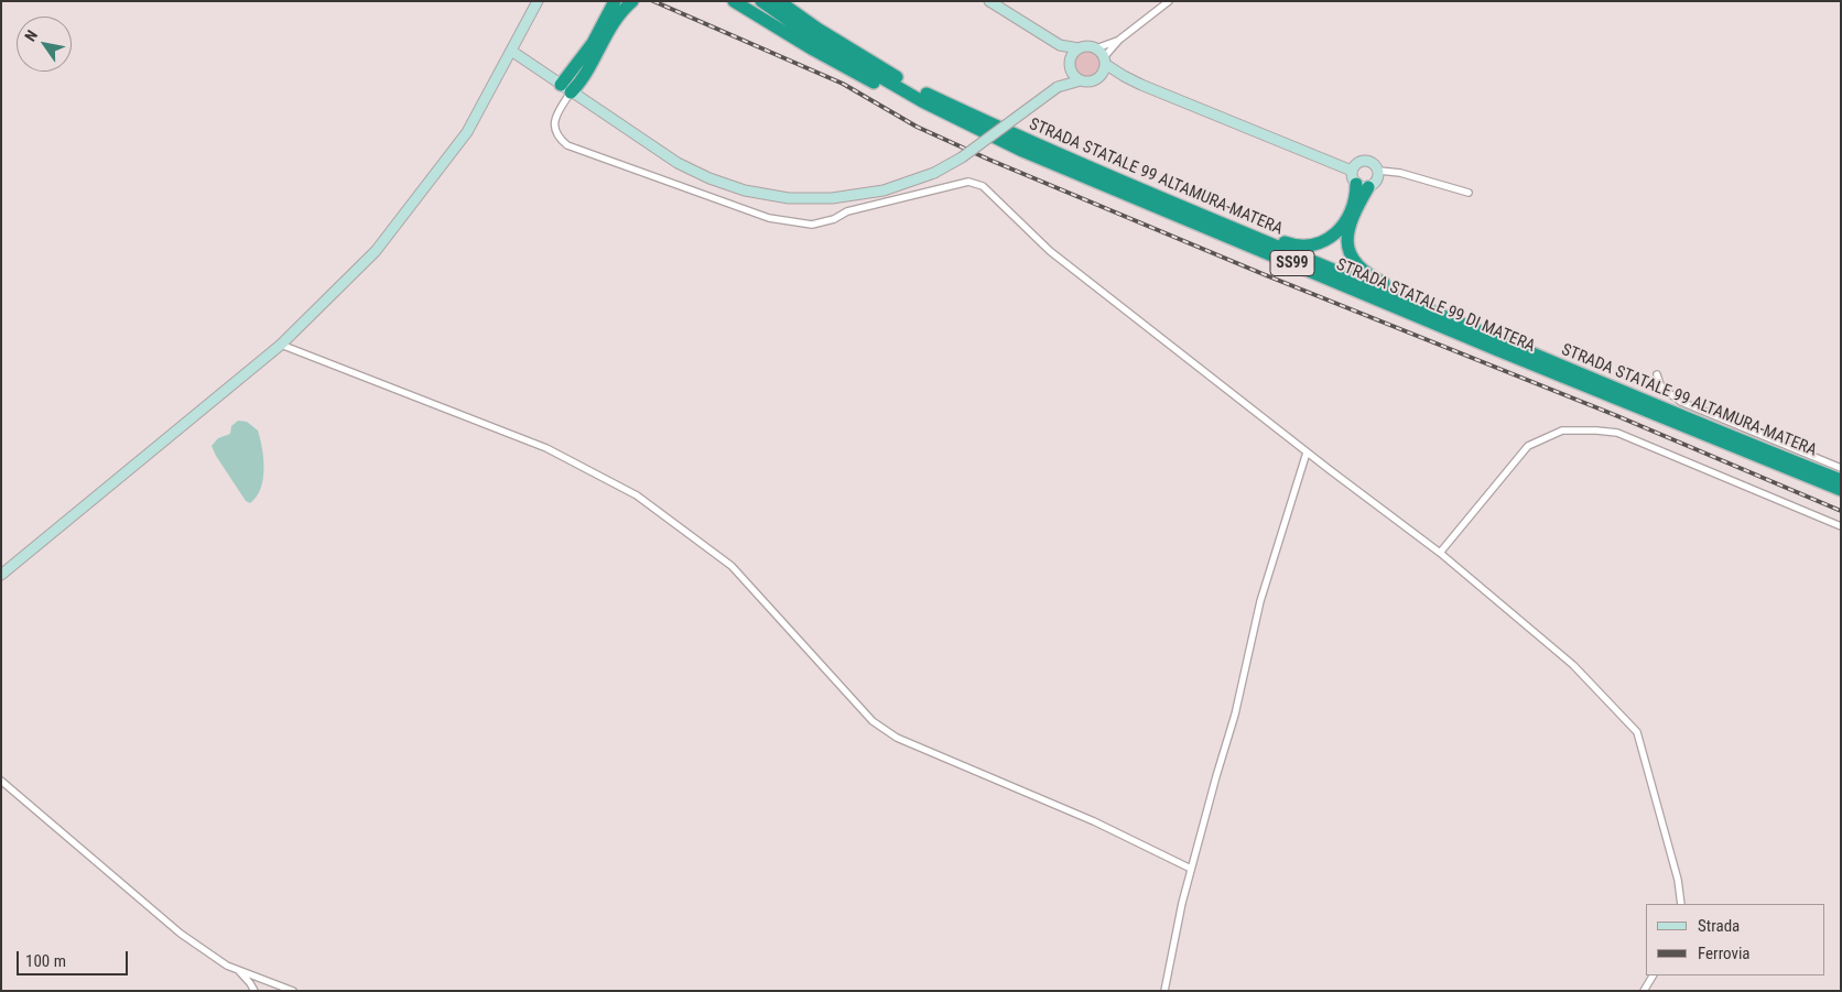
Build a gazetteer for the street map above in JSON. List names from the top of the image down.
{
  "streets": {
    "highway": ["STRADA STATALE 99 ALTAMURA-MATERA", "SS99", "STRADA STATALE 99 DI MATERA"]
  },
  "legend": ["Strada", "Ferrovia"],
  "scale_bar": "100 m",
  "north": "top left"
}
